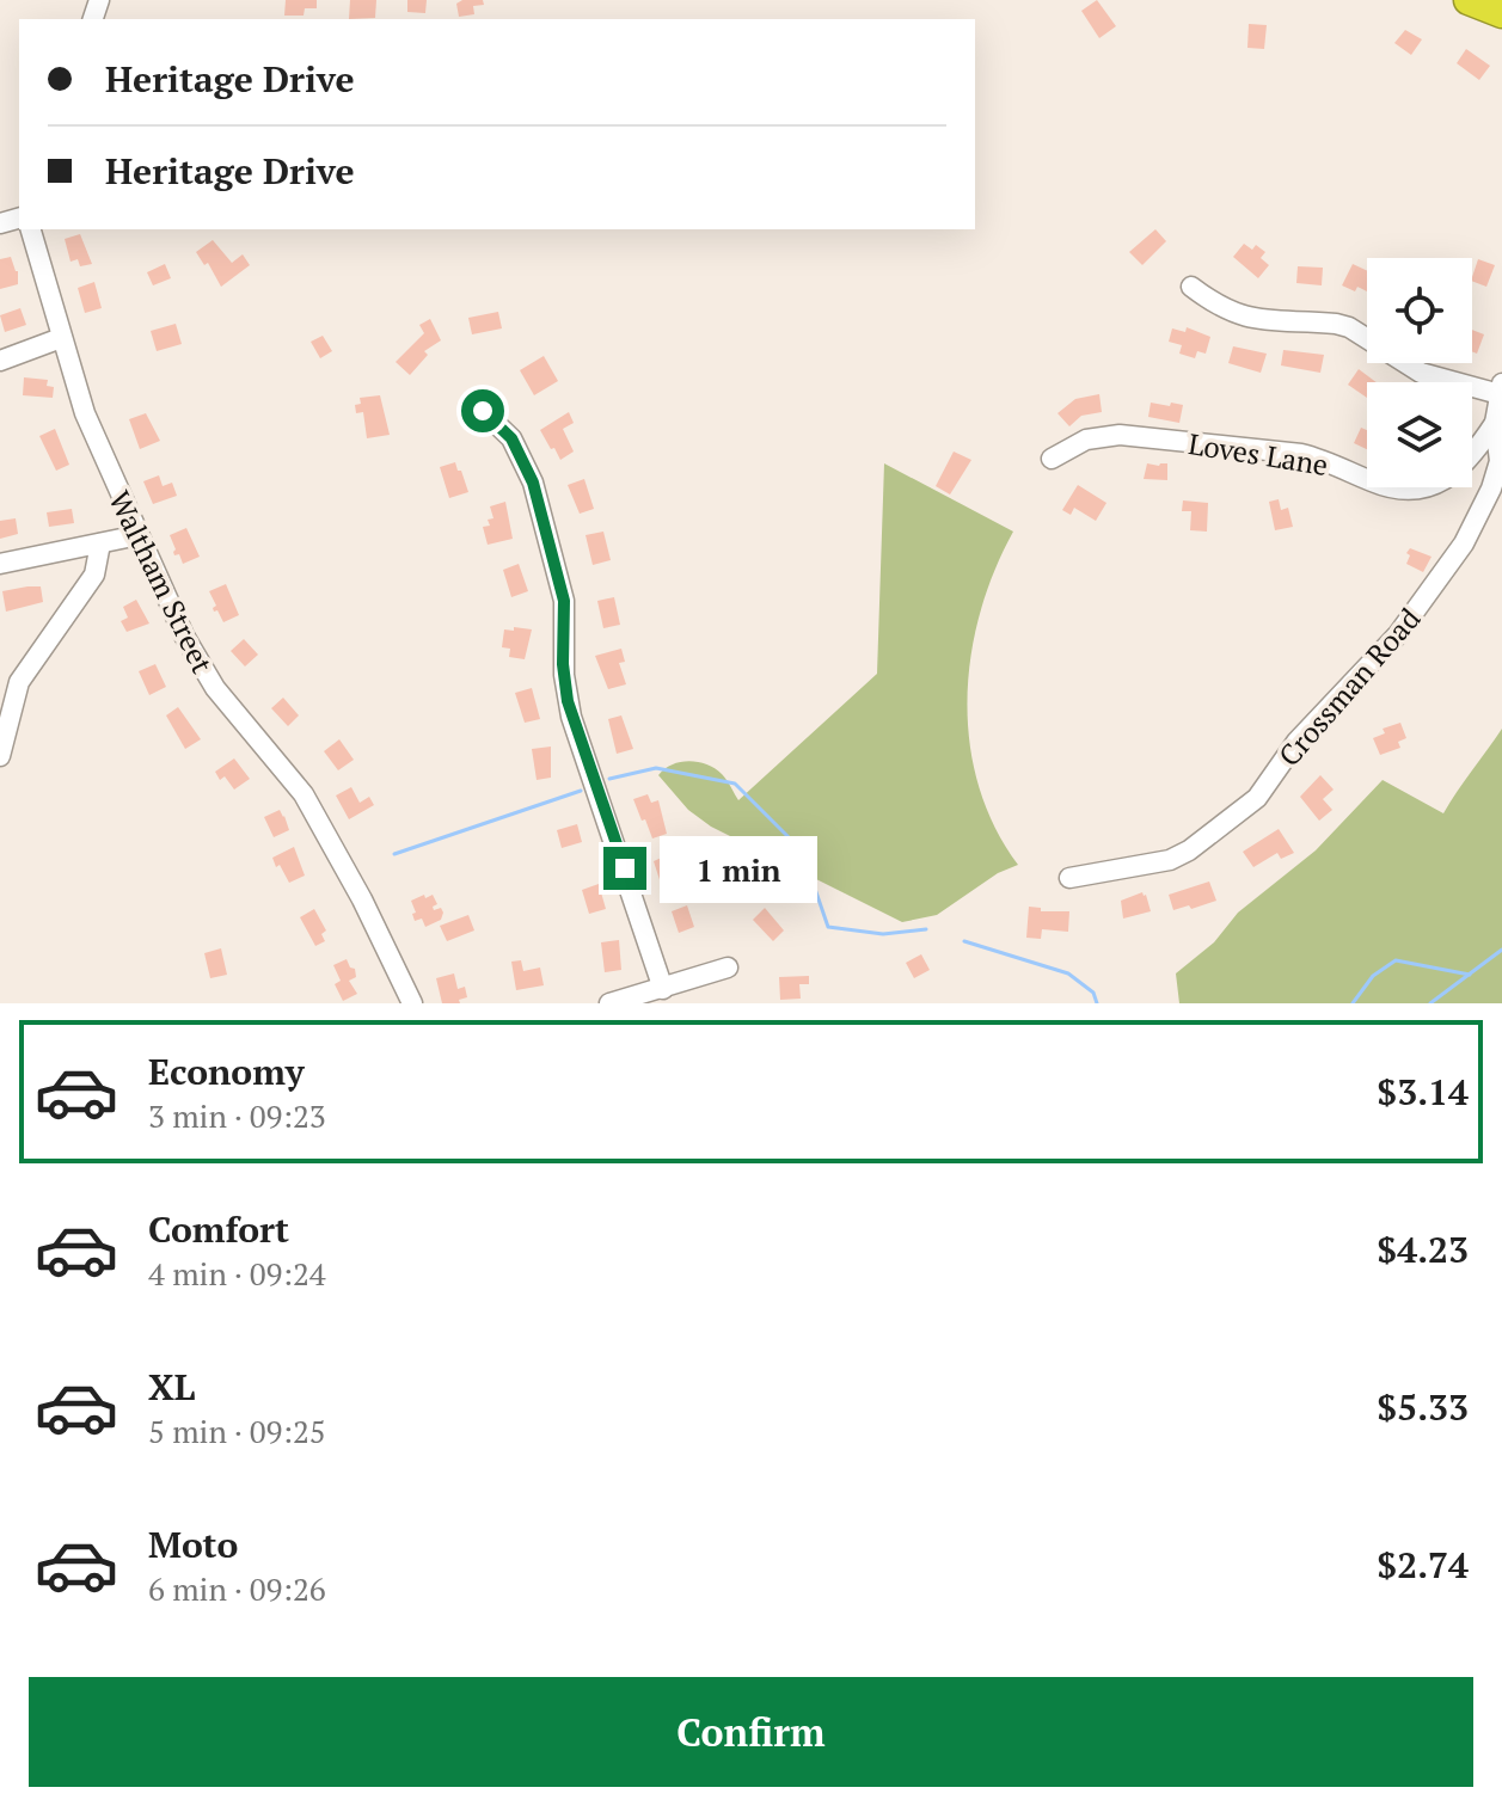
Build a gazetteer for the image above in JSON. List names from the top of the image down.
{
  "streets": {
    "street": ["Loves Lane", "Waltham Street", "Crossman Road"]
  },
  "crossings": [
    ["Loves Lane", "Crossman Road"]
  ],
  "page": {
    "banner": ["Heritage Drive", "Heritage Drive"],
    "bubble": "1 min",
    "list": [
      {
        "name": "Economy",
        "note": "3 min · 09:23",
        "value": "$3.14"
      },
      {
        "name": "Comfort",
        "note": "4 min · 09:24",
        "value": "$4.23"
      },
      {
        "name": "XL",
        "note": "5 min · 09:25",
        "value": "$5.33"
      },
      {
        "name": "Moto",
        "note": "6 min · 09:26",
        "value": "$2.74"
      }
    ],
    "buttons": "Confirm"
  }
}
